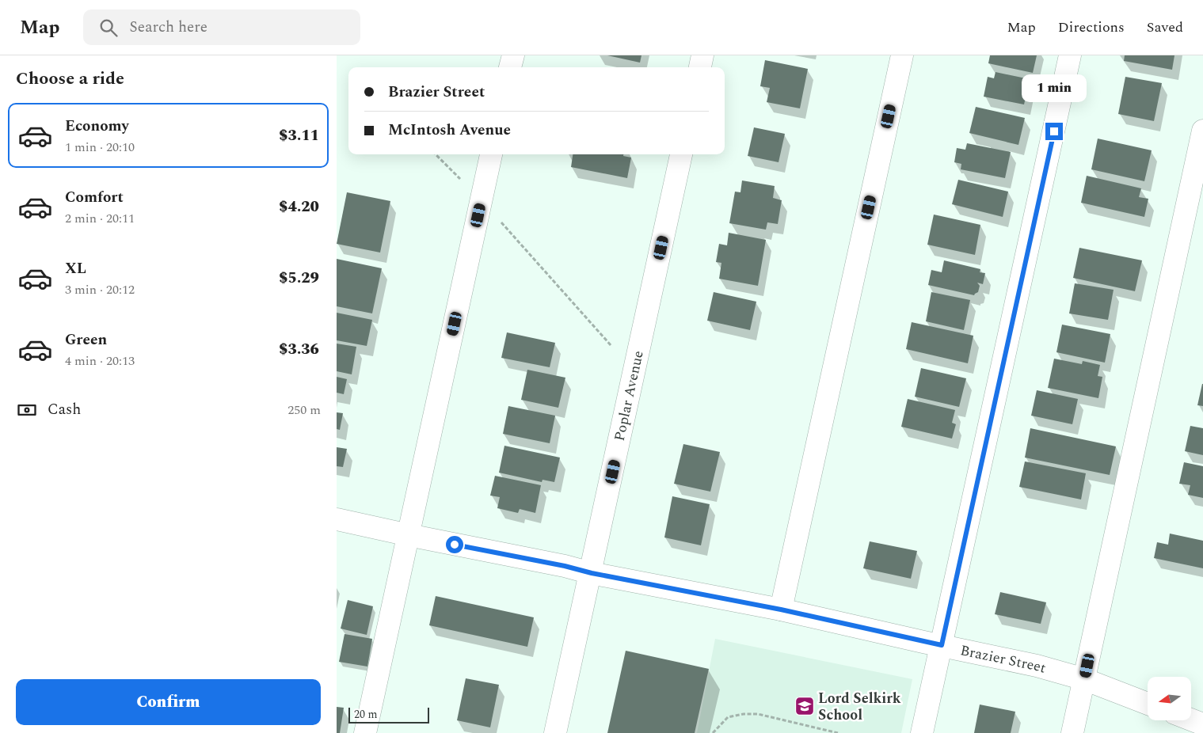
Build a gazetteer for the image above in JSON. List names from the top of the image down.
{
  "streets": {
    "street": ["Poplar Avenue", "Brazier Street"]
  },
  "crossings": [
    ["Poplar Avenue", "Brazier Street"]
  ],
  "places": {
    "school or university": ["Lord Selkirk School"]
  },
  "scale_bar": "20 m",
  "north": "left",
  "page": {
    "header": "Map",
    "search": "Search here",
    "nav": ["Map", "Directions", "Saved"],
    "heading": "Choose a ride",
    "banner": ["Brazier Street", "McIntosh Avenue"],
    "bubble": "1 min",
    "list": [
      {
        "name": "Economy",
        "note": "1 min · 20:10",
        "value": "$3.11"
      },
      {
        "name": "Comfort",
        "note": "2 min · 20:11",
        "value": "$4.20"
      },
      {
        "name": "XL",
        "note": "3 min · 20:12",
        "value": "$5.29"
      },
      {
        "name": "Green",
        "note": "4 min · 20:13",
        "value": "$3.36"
      }
    ],
    "pay": ["Cash", "250 m"],
    "buttons": "Confirm",
    "scale": "20 m"
  }
}
